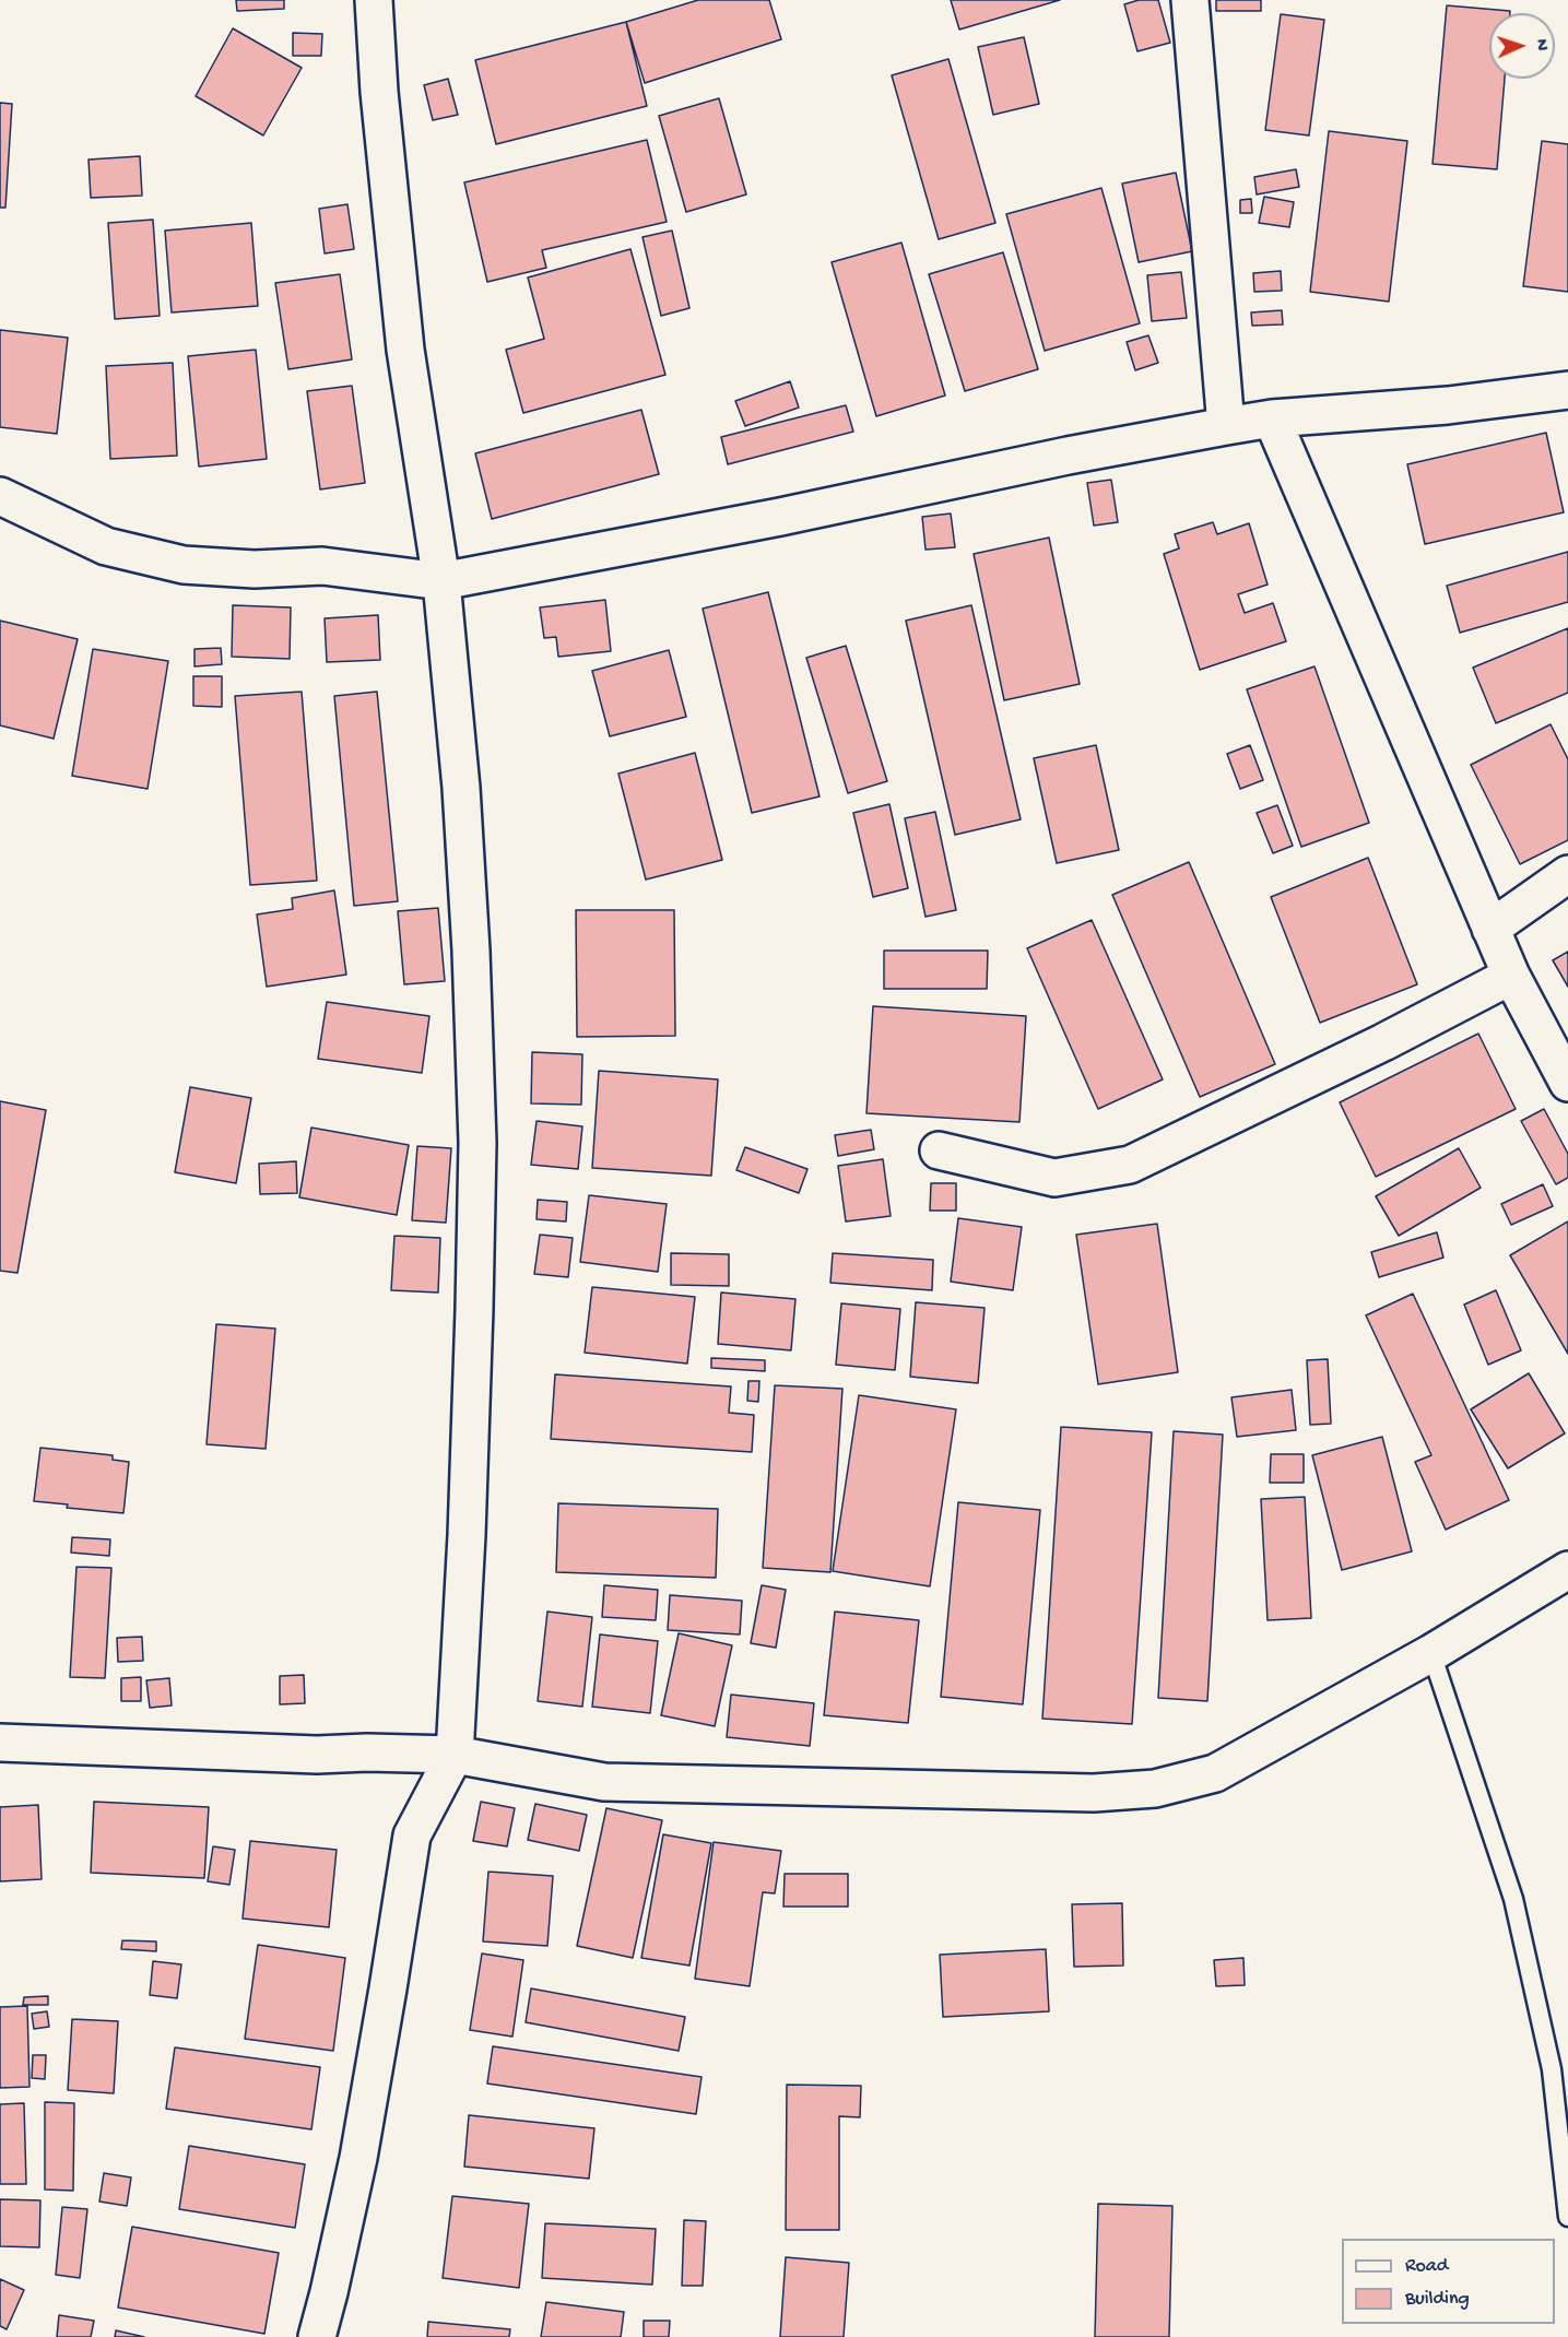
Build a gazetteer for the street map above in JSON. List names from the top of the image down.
{
  "legend": ["Road", "Building"],
  "north": "right"
}
